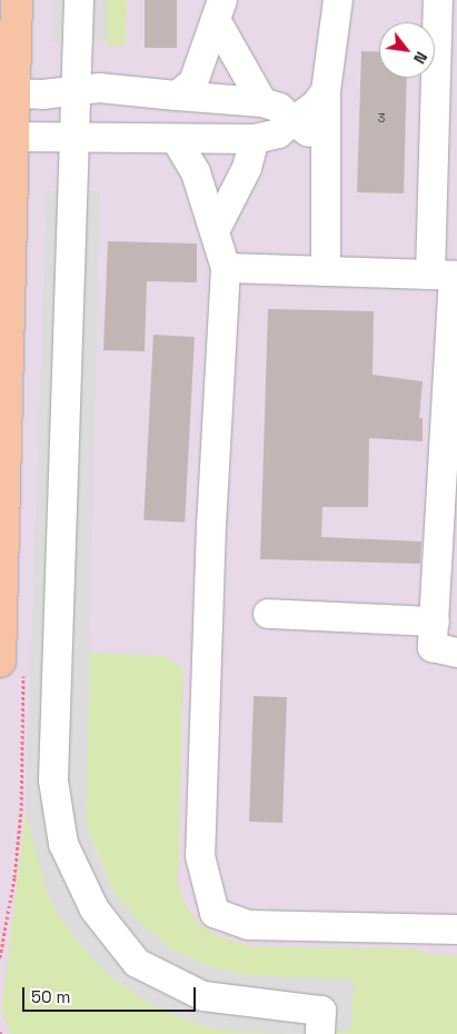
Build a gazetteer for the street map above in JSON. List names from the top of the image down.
{
  "house_numbers": ["3"],
  "scale_bar": "50 m",
  "north": "bottom right"
}
